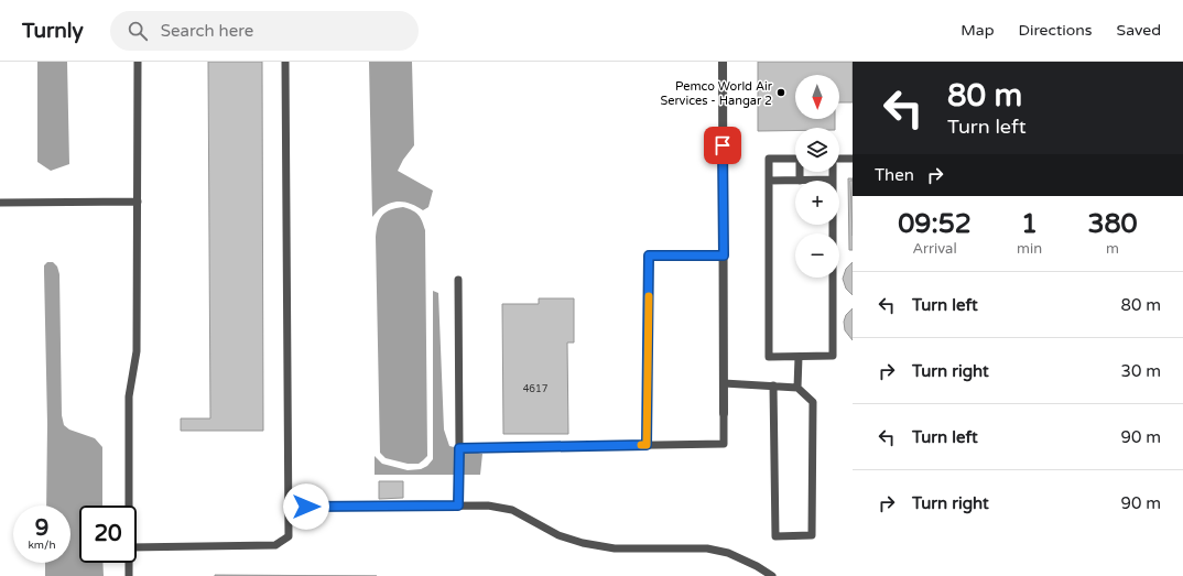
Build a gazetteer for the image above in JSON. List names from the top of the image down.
{
  "places": ["Pemco World Air Services - Hangar 2"],
  "house_numbers": ["4617"],
  "north": "bottom",
  "page": {
    "header": "Turnly",
    "search": "Search here",
    "nav": ["Map", "Directions", "Saved"],
    "turn": ["80 m", "Turn left"],
    "map_buttons": ["+", "−"],
    "then": "Then",
    "eta": [
      "09:52",
      "Arrival",
      "1",
      "min",
      "380",
      "m"
    ],
    "list": [
      {
        "name": "Turn left",
        "value": "80 m"
      },
      {
        "name": "Turn right",
        "value": "30 m"
      },
      {
        "name": "Turn left",
        "value": "90 m"
      },
      {
        "name": "Turn right",
        "value": "90 m"
      }
    ],
    "speed": "9 km/h",
    "limit": "20"
  }
}
